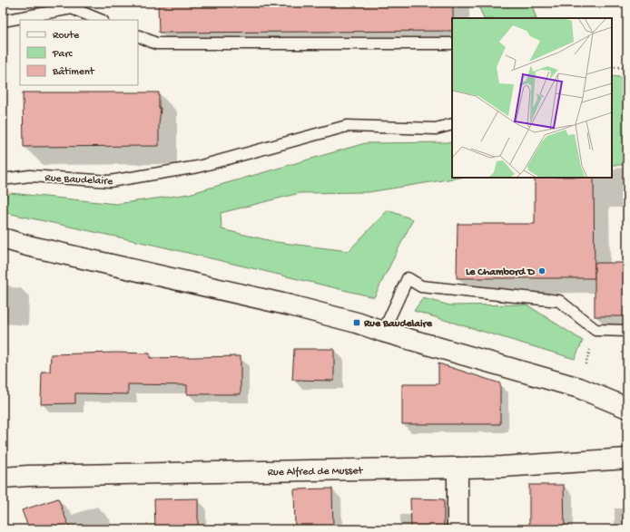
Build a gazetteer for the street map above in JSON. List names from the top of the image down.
{
  "streets": {
    "street": ["Rue Alfred de Musset"],
    "lane": ["Rue Baudelaire"]
  },
  "places": {
    "other": ["Le Chambord D"],
    "transit": ["Rue Baudelaire"]
  },
  "legend": ["Route", "Parc", "Bâtiment"]
}
